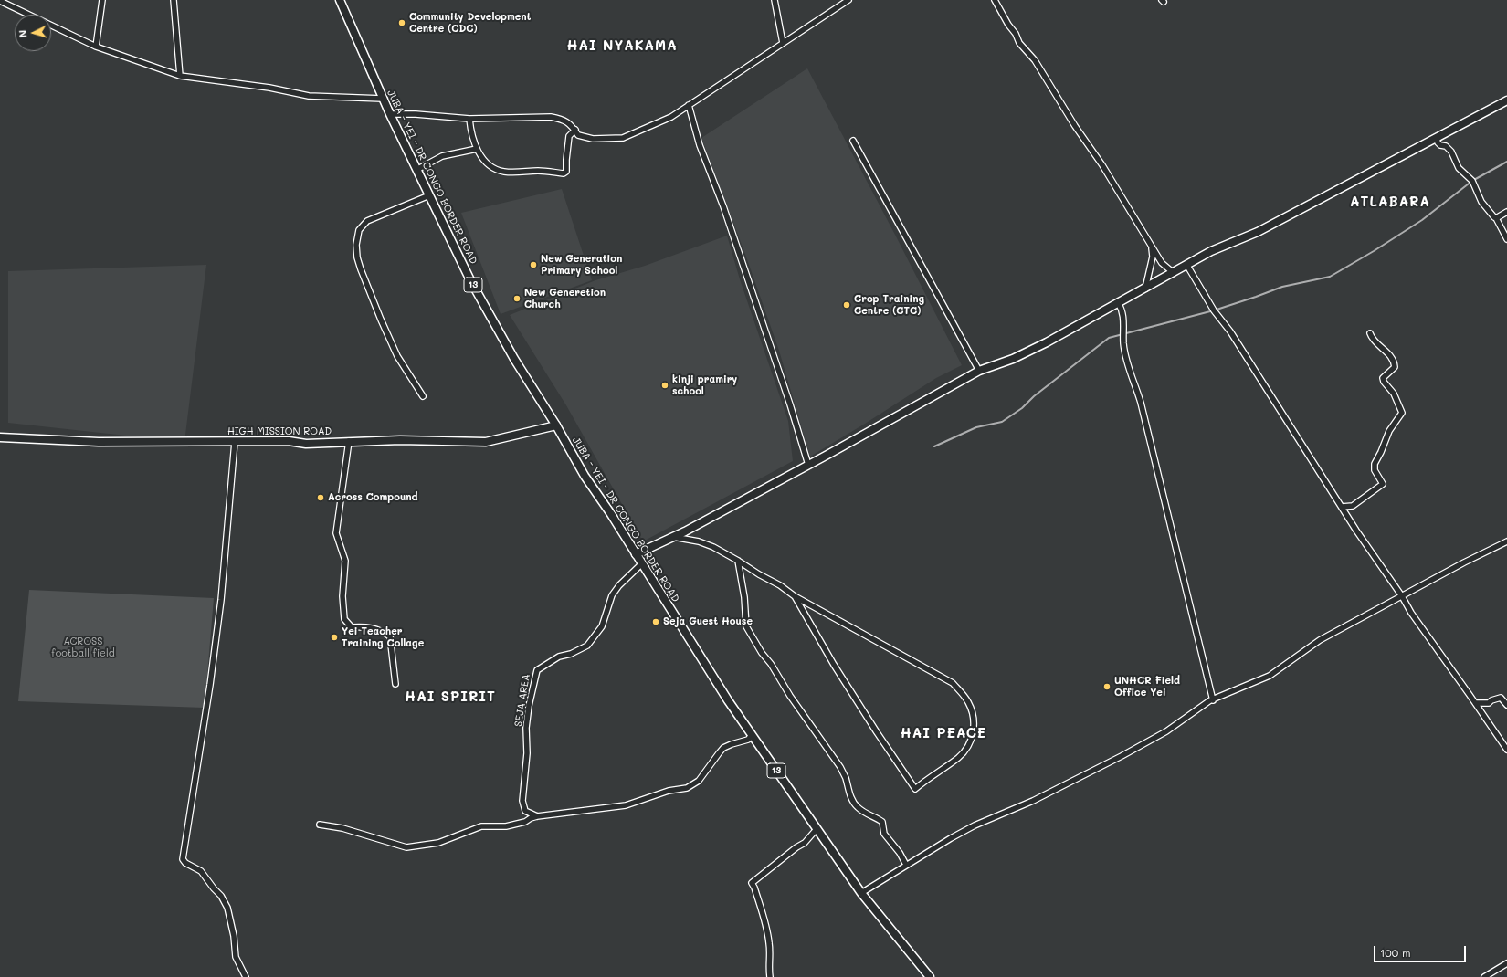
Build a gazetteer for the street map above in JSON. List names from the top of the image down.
{
  "streets": {
    "street": [
      "JUBA - YEI - DR CONGO BORDER ROAD",
      "13",
      "HIGH MISSION ROAD",
      "SEJA AREA"
    ]
  },
  "crossings": [
    ["JUBA - YEI - DR CONGO BORDER ROAD", "HIGH MISSION ROAD"],
    ["JUBA - YEI - DR CONGO BORDER ROAD", "SEJA AREA"]
  ],
  "districts": [
    "HAI NYAKAMA",
    "ATLABARA",
    "HAI SPIRIT",
    "HAI PEACE"
  ],
  "parks": ["ACROSS football field"],
  "places": [
    "Community Development Centre (CDC)",
    "New Generation Primary School",
    "New Generetion Church",
    "Crop Training Centre (CTC)",
    "kinji pramiry school",
    "Across Compound",
    "Seja Guest House",
    "Yei Teacher Training Collage",
    "UNHCR Field Office Yei"
  ],
  "scale_bar": "100 m",
  "north": "left"
}
